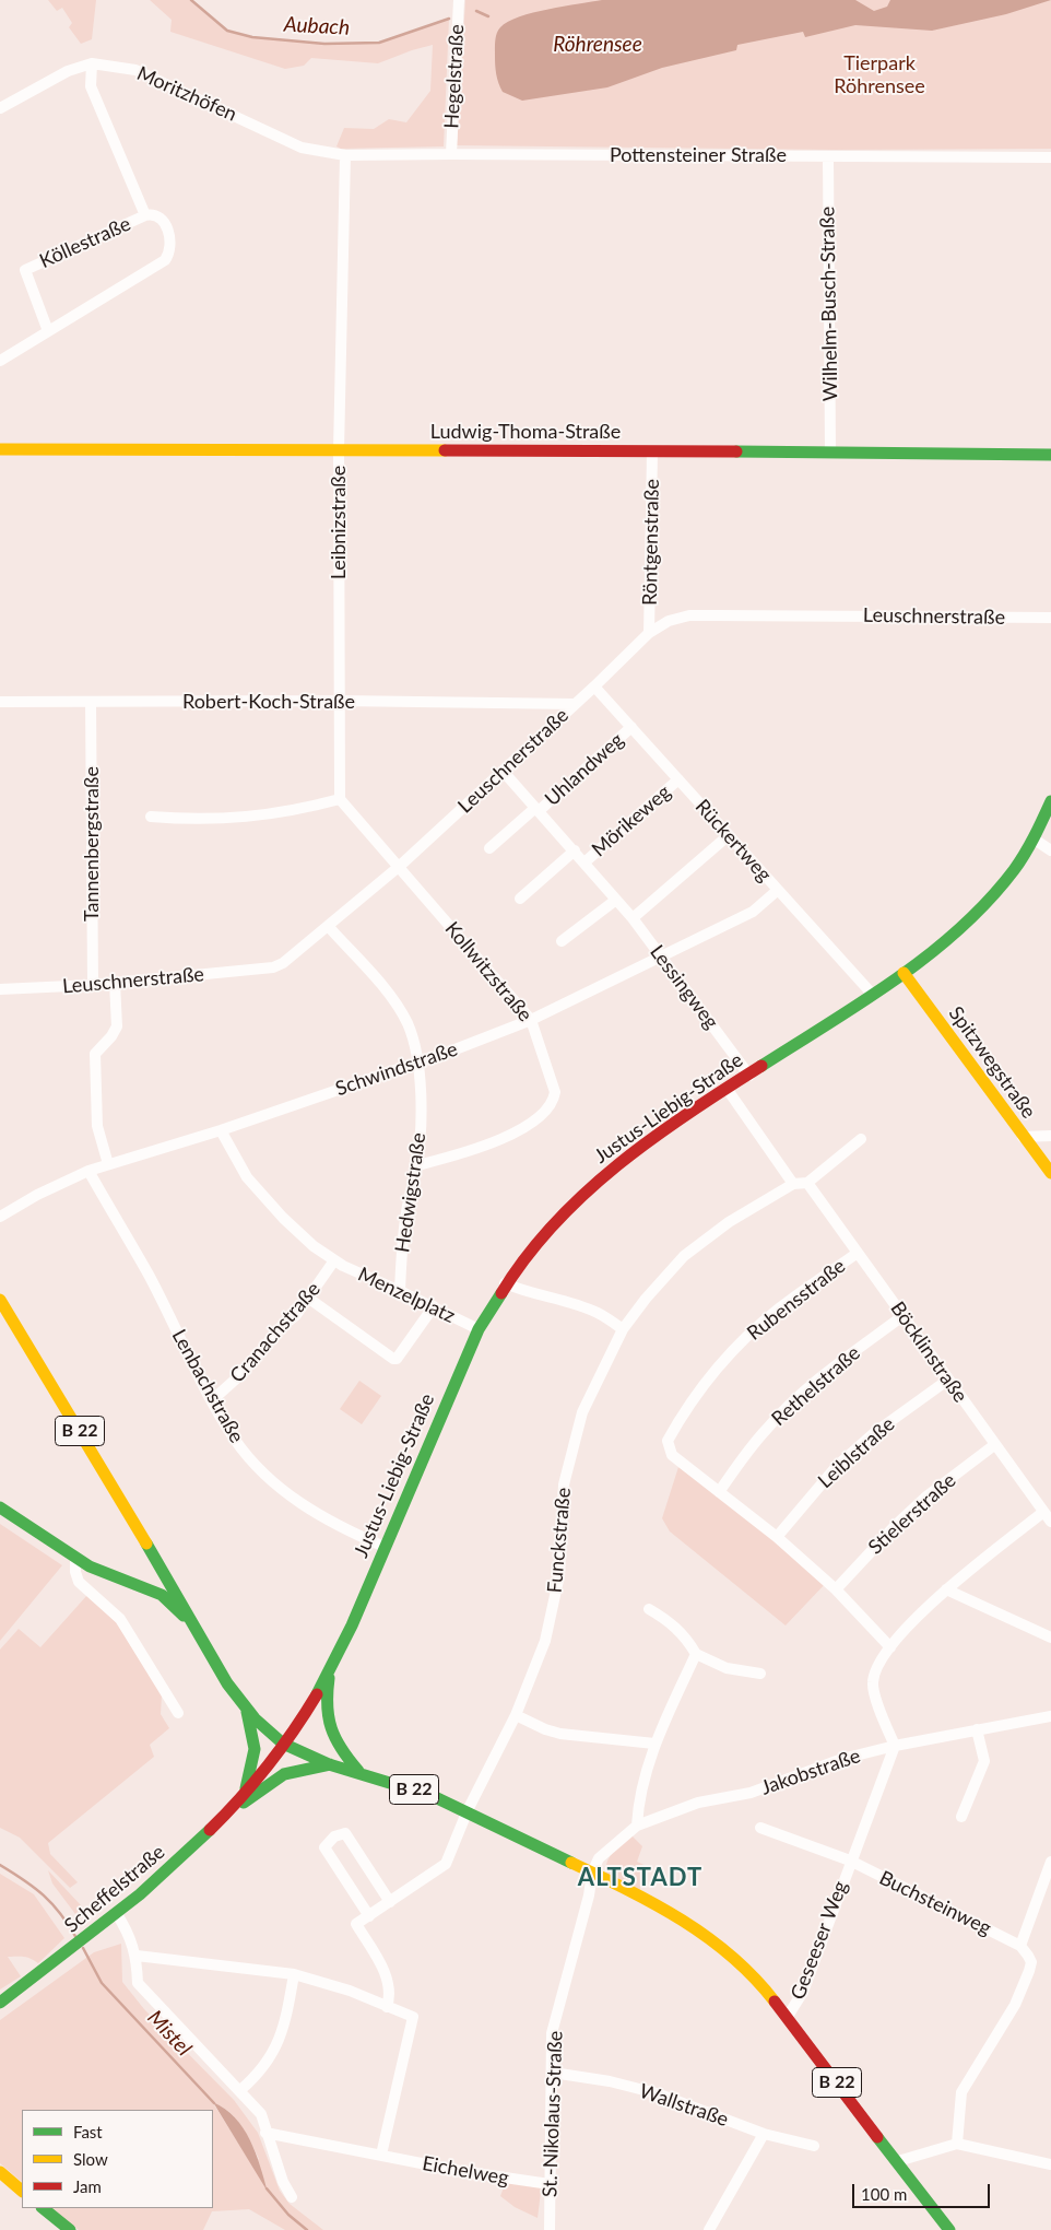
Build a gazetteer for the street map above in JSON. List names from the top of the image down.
{
  "streets": {
    "main road": [
      "Ludwig-Thoma-Straße",
      "Spitzwegstraße",
      "Justus-Liebig-Straße",
      "B 22",
      "Scheffelstraße"
    ],
    "street": [
      "Hegelstraße",
      "Moritzhöfen",
      "Pottensteiner Straße",
      "Köllestraße",
      "Wilhelm-Busch-Straße",
      "Leibnizstraße",
      "Röntgenstraße",
      "Leuschnerstraße",
      "Robert-Koch-Straße",
      "Uhlandweg",
      "Mörikeweg",
      "Rückertweg",
      "Tannenbergstraße",
      "Kollwitzstraße",
      "Lessingweg",
      "Schwindstraße",
      "Hedwigstraße",
      "Menzelplatz",
      "Rubensstraße",
      "Cranachstraße",
      "Böcklinstraße",
      "Lenbachstraße",
      "Rethelstraße",
      "Leiblstraße",
      "Stielerstraße",
      "Funckstraße",
      "Jakobstraße",
      "Buchsteinweg",
      "Geseeser Weg",
      "Wallstraße",
      "St.-Nikolaus-Straße",
      "Eichelweg"
    ]
  },
  "crossings": [
    ["Hegelstraße", "Pottensteiner Straße"],
    ["Moritzhöfen", "Pottensteiner Straße"],
    ["Moritzhöfen", "Leibnizstraße"],
    ["Pottensteiner Straße", "Wilhelm-Busch-Straße"],
    ["Pottensteiner Straße", "Leibnizstraße"],
    ["Wilhelm-Busch-Straße", "Ludwig-Thoma-Straße"],
    ["Ludwig-Thoma-Straße", "Leibnizstraße"],
    ["Ludwig-Thoma-Straße", "Röntgenstraße"],
    ["Leibnizstraße", "Robert-Koch-Straße"],
    ["Röntgenstraße", "Leuschnerstraße"],
    ["Leuschnerstraße", "Robert-Koch-Straße"],
    ["Leuschnerstraße", "Rückertweg"],
    ["Leuschnerstraße", "Tannenbergstraße"],
    ["Leuschnerstraße", "Kollwitzstraße"],
    ["Leuschnerstraße", "Lessingweg"],
    ["Leuschnerstraße", "Hedwigstraße"],
    ["Robert-Koch-Straße", "Tannenbergstraße"],
    ["Uhlandweg", "Rückertweg"],
    ["Uhlandweg", "Lessingweg"],
    ["Mörikeweg", "Rückertweg"],
    ["Mörikeweg", "Lessingweg"],
    ["Rückertweg", "Schwindstraße"],
    ["Rückertweg", "Justus-Liebig-Straße"],
    ["Kollwitzstraße", "Schwindstraße"],
    ["Kollwitzstraße", "Hedwigstraße"],
    ["Lessingweg", "Schwindstraße"],
    ["Lessingweg", "Justus-Liebig-Straße"],
    ["Spitzwegstraße", "Justus-Liebig-Straße"],
    ["Schwindstraße", "Hedwigstraße"],
    ["Schwindstraße", "Menzelplatz"],
    ["Schwindstraße", "Lenbachstraße"],
    ["Justus-Liebig-Straße", "Menzelplatz"],
    ["Justus-Liebig-Straße", "Lenbachstraße"],
    ["Justus-Liebig-Straße", "Scheffelstraße"],
    ["Hedwigstraße", "Menzelplatz"],
    ["Menzelplatz", "Cranachstraße"],
    ["Rubensstraße", "Böcklinstraße"],
    ["Rubensstraße", "Rethelstraße"],
    ["Cranachstraße", "Lenbachstraße"],
    ["Böcklinstraße", "Rethelstraße"],
    ["Böcklinstraße", "Leiblstraße"],
    ["Böcklinstraße", "Stielerstraße"],
    ["B 22", "Funckstraße"],
    ["B 22", "Jakobstraße"],
    ["B 22", "Scheffelstraße"],
    ["B 22", "Geseeser Weg"],
    ["B 22", "St.-Nikolaus-Straße"],
    ["Jakobstraße", "Geseeser Weg"],
    ["Jakobstraße", "St.-Nikolaus-Straße"],
    ["Buchsteinweg", "Geseeser Weg"],
    ["Wallstraße", "St.-Nikolaus-Straße"],
    ["St.-Nikolaus-Straße", "Eichelweg"]
  ],
  "districts": ["ALTSTADT"],
  "water": ["Aubach", "Röhrensee", "Mistel"],
  "parks": ["Tierpark Röhrensee"],
  "legend": ["Fast", "Slow", "Jam"],
  "scale_bar": "100 m"
}
